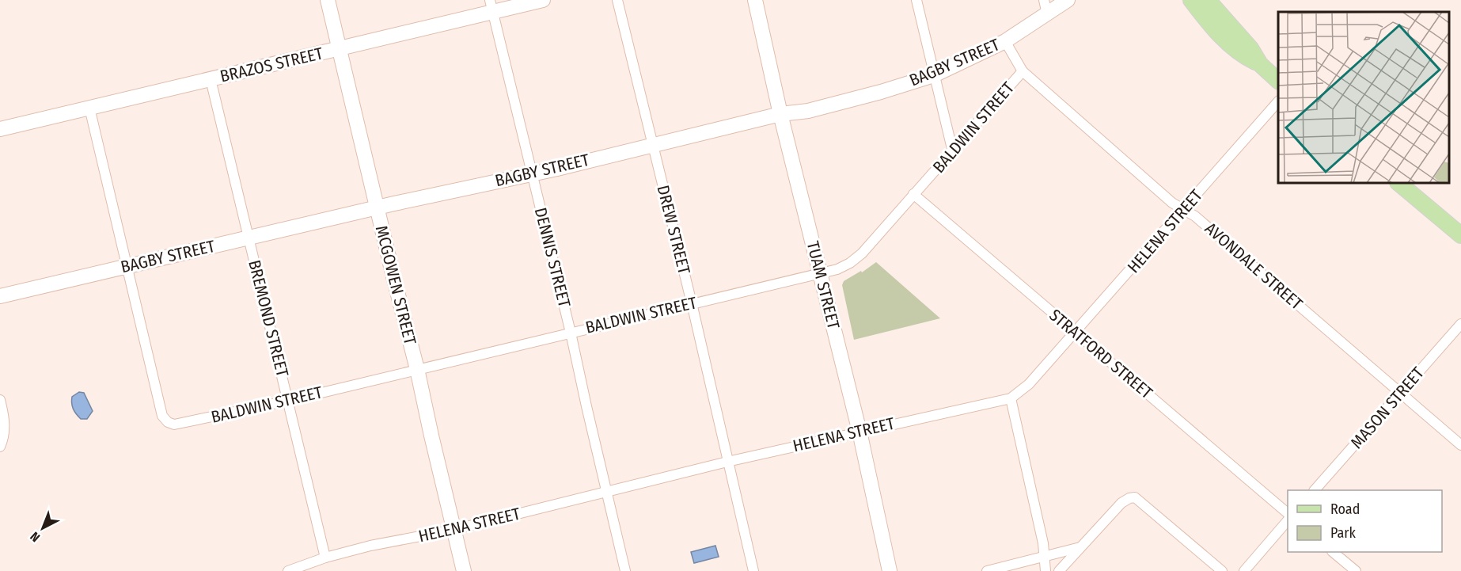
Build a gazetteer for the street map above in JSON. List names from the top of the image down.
{
  "streets": {
    "main road": [
      "BAGBY STREET",
      "BRAZOS STREET",
      "MCGOWEN STREET",
      "TUAM STREET"
    ],
    "street": [
      "BALDWIN STREET",
      "DREW STREET",
      "HELENA STREET",
      "DENNIS STREET",
      "AVONDALE STREET",
      "BREMOND STREET",
      "STRATFORD STREET",
      "MASON STREET"
    ]
  },
  "crossings": [
    ["BAGBY STREET", "BALDWIN STREET"],
    ["BAGBY STREET", "DREW STREET"],
    ["BAGBY STREET", "DENNIS STREET"],
    ["BAGBY STREET", "MCGOWEN STREET"],
    ["BAGBY STREET", "TUAM STREET"],
    ["BAGBY STREET", "BREMOND STREET"],
    ["BRAZOS STREET", "BALDWIN STREET"],
    ["BRAZOS STREET", "DENNIS STREET"],
    ["BRAZOS STREET", "MCGOWEN STREET"],
    ["BRAZOS STREET", "BREMOND STREET"],
    ["BALDWIN STREET", "DREW STREET"],
    ["BALDWIN STREET", "DENNIS STREET"],
    ["BALDWIN STREET", "AVONDALE STREET"],
    ["BALDWIN STREET", "MCGOWEN STREET"],
    ["BALDWIN STREET", "TUAM STREET"],
    ["BALDWIN STREET", "BREMOND STREET"],
    ["BALDWIN STREET", "STRATFORD STREET"],
    ["DREW STREET", "HELENA STREET"],
    ["HELENA STREET", "DENNIS STREET"],
    ["HELENA STREET", "AVONDALE STREET"],
    ["HELENA STREET", "MCGOWEN STREET"],
    ["HELENA STREET", "TUAM STREET"],
    ["HELENA STREET", "BREMOND STREET"],
    ["HELENA STREET", "STRATFORD STREET"],
    ["AVONDALE STREET", "MASON STREET"]
  ],
  "legend": ["Road", "Park"],
  "north": "bottom left"
}
